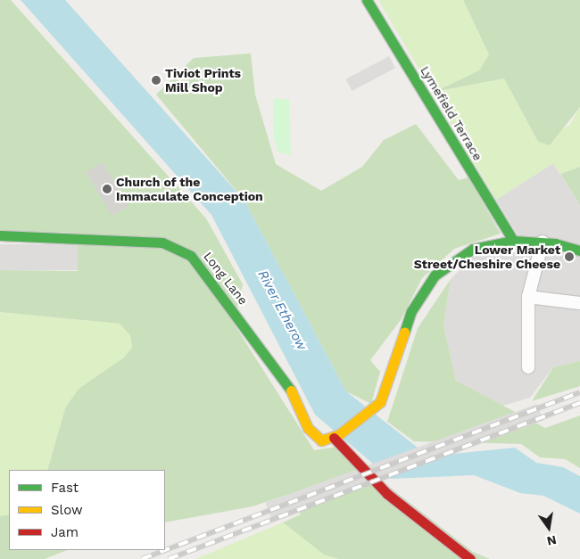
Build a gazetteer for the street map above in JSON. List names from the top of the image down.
{
  "streets": {
    "street": ["Lymefield Terrace", "Long Lane"]
  },
  "water": ["River Etherow"],
  "places": ["Tiviot Prints Mill Shop", "Church of the Immaculate Conception", "Lower Market Street/Cheshire Cheese"],
  "legend": ["Fast", "Slow", "Jam"],
  "north": "bottom"
}
